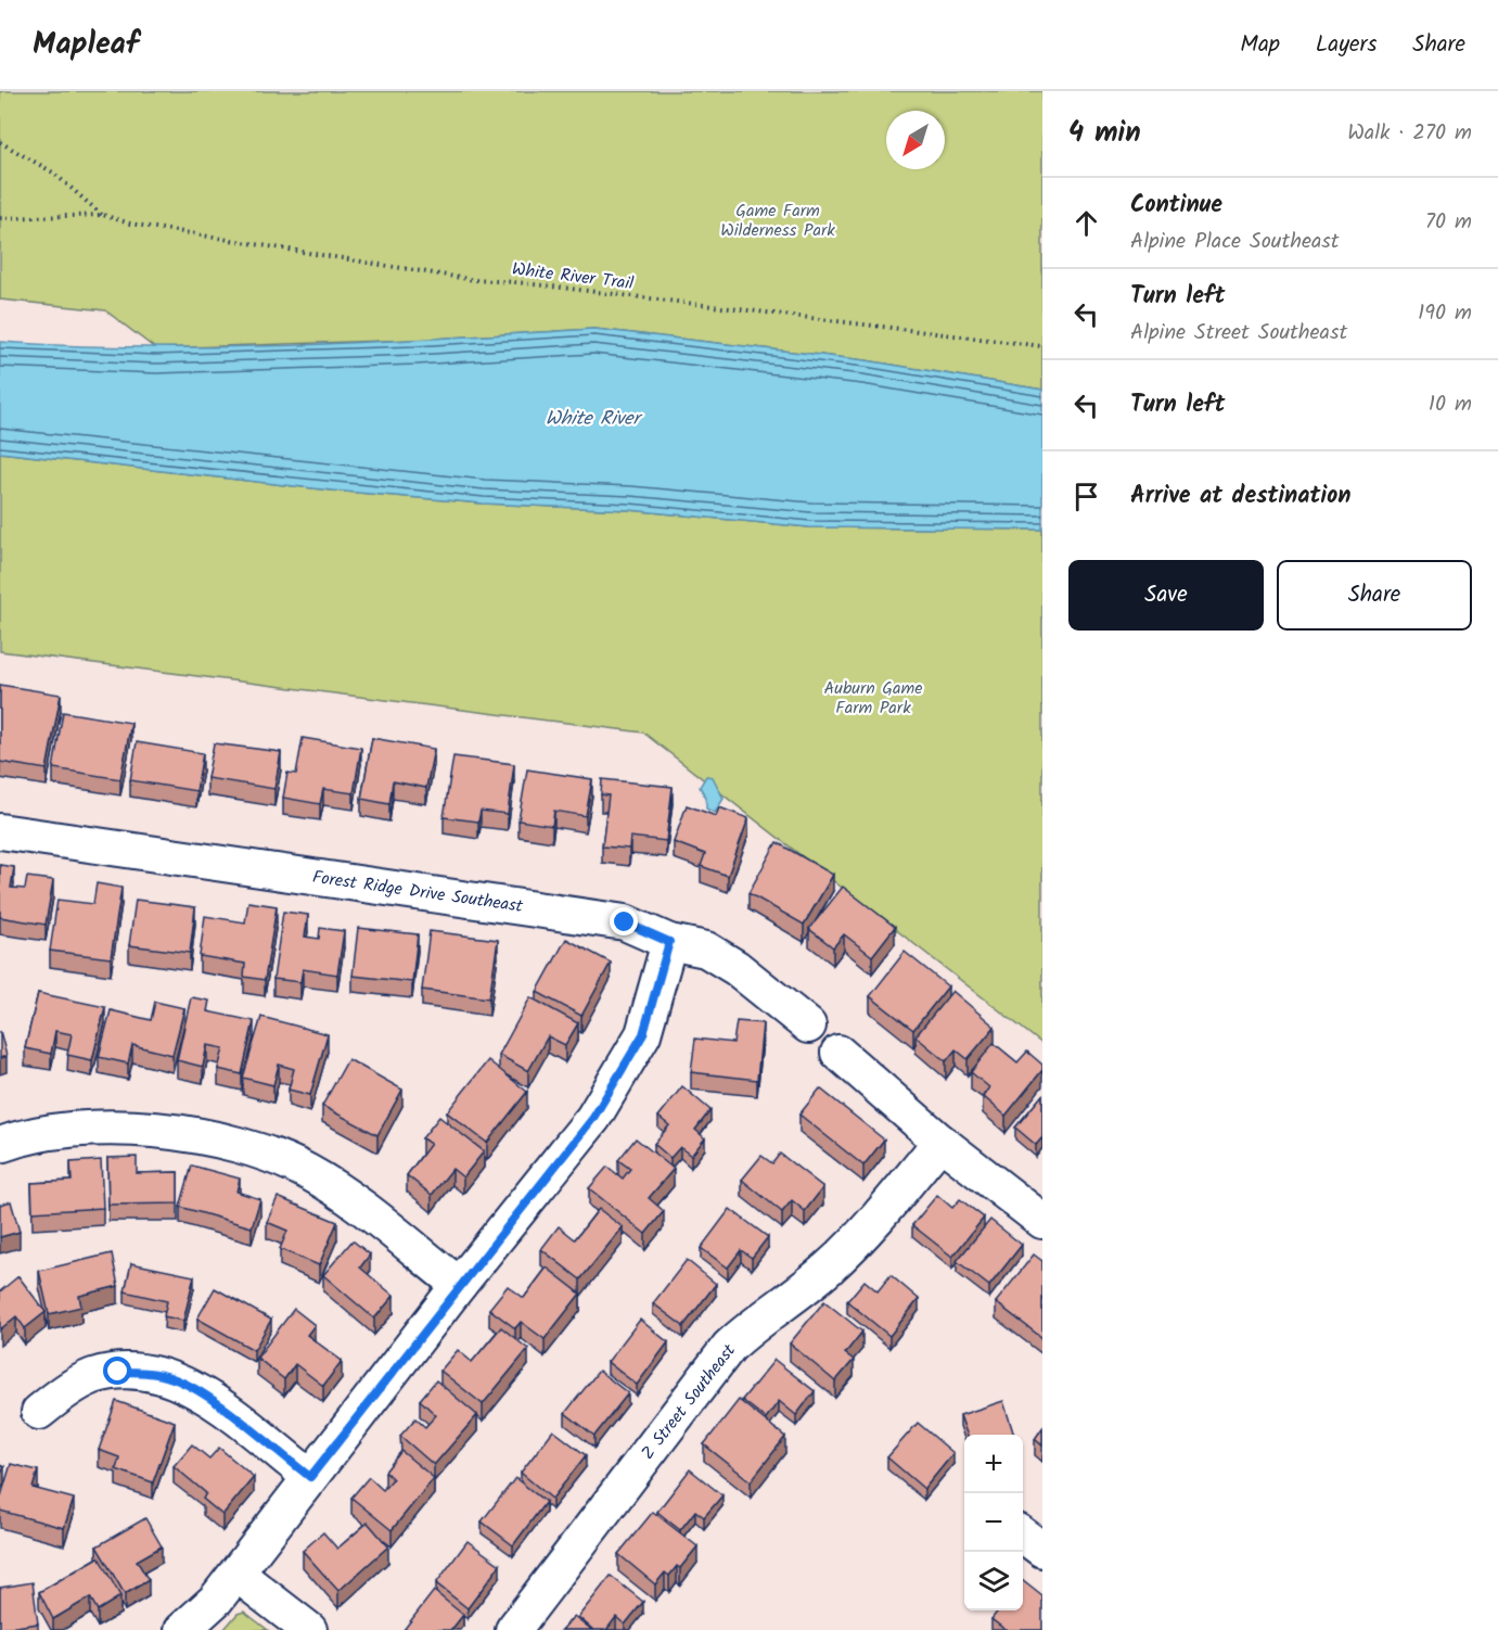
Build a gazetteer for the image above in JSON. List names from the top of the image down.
{
  "streets": {
    "street": ["Forest Ridge Drive Southeast", "Z Street Southeast"],
    "path": ["White River Trail"]
  },
  "water": ["White River"],
  "parks": ["Game Farm Wilderness Park", "Auburn Game Farm Park"],
  "north": "bottom left",
  "page": {
    "header": "Mapleaf",
    "nav": ["Map", "Layers", "Share"],
    "heading": ["4 min", "Walk · 270 m"],
    "list": [
      ["Continue", "Alpine Place Southeast", "70 m"],
      ["Turn left", "Alpine Street Southeast", "190 m"],
      ["Turn left", "10 m"],
      "Arrive at destination"
    ],
    "buttons": ["Save", "Share"],
    "map_buttons": ["+", "−"]
  }
}
